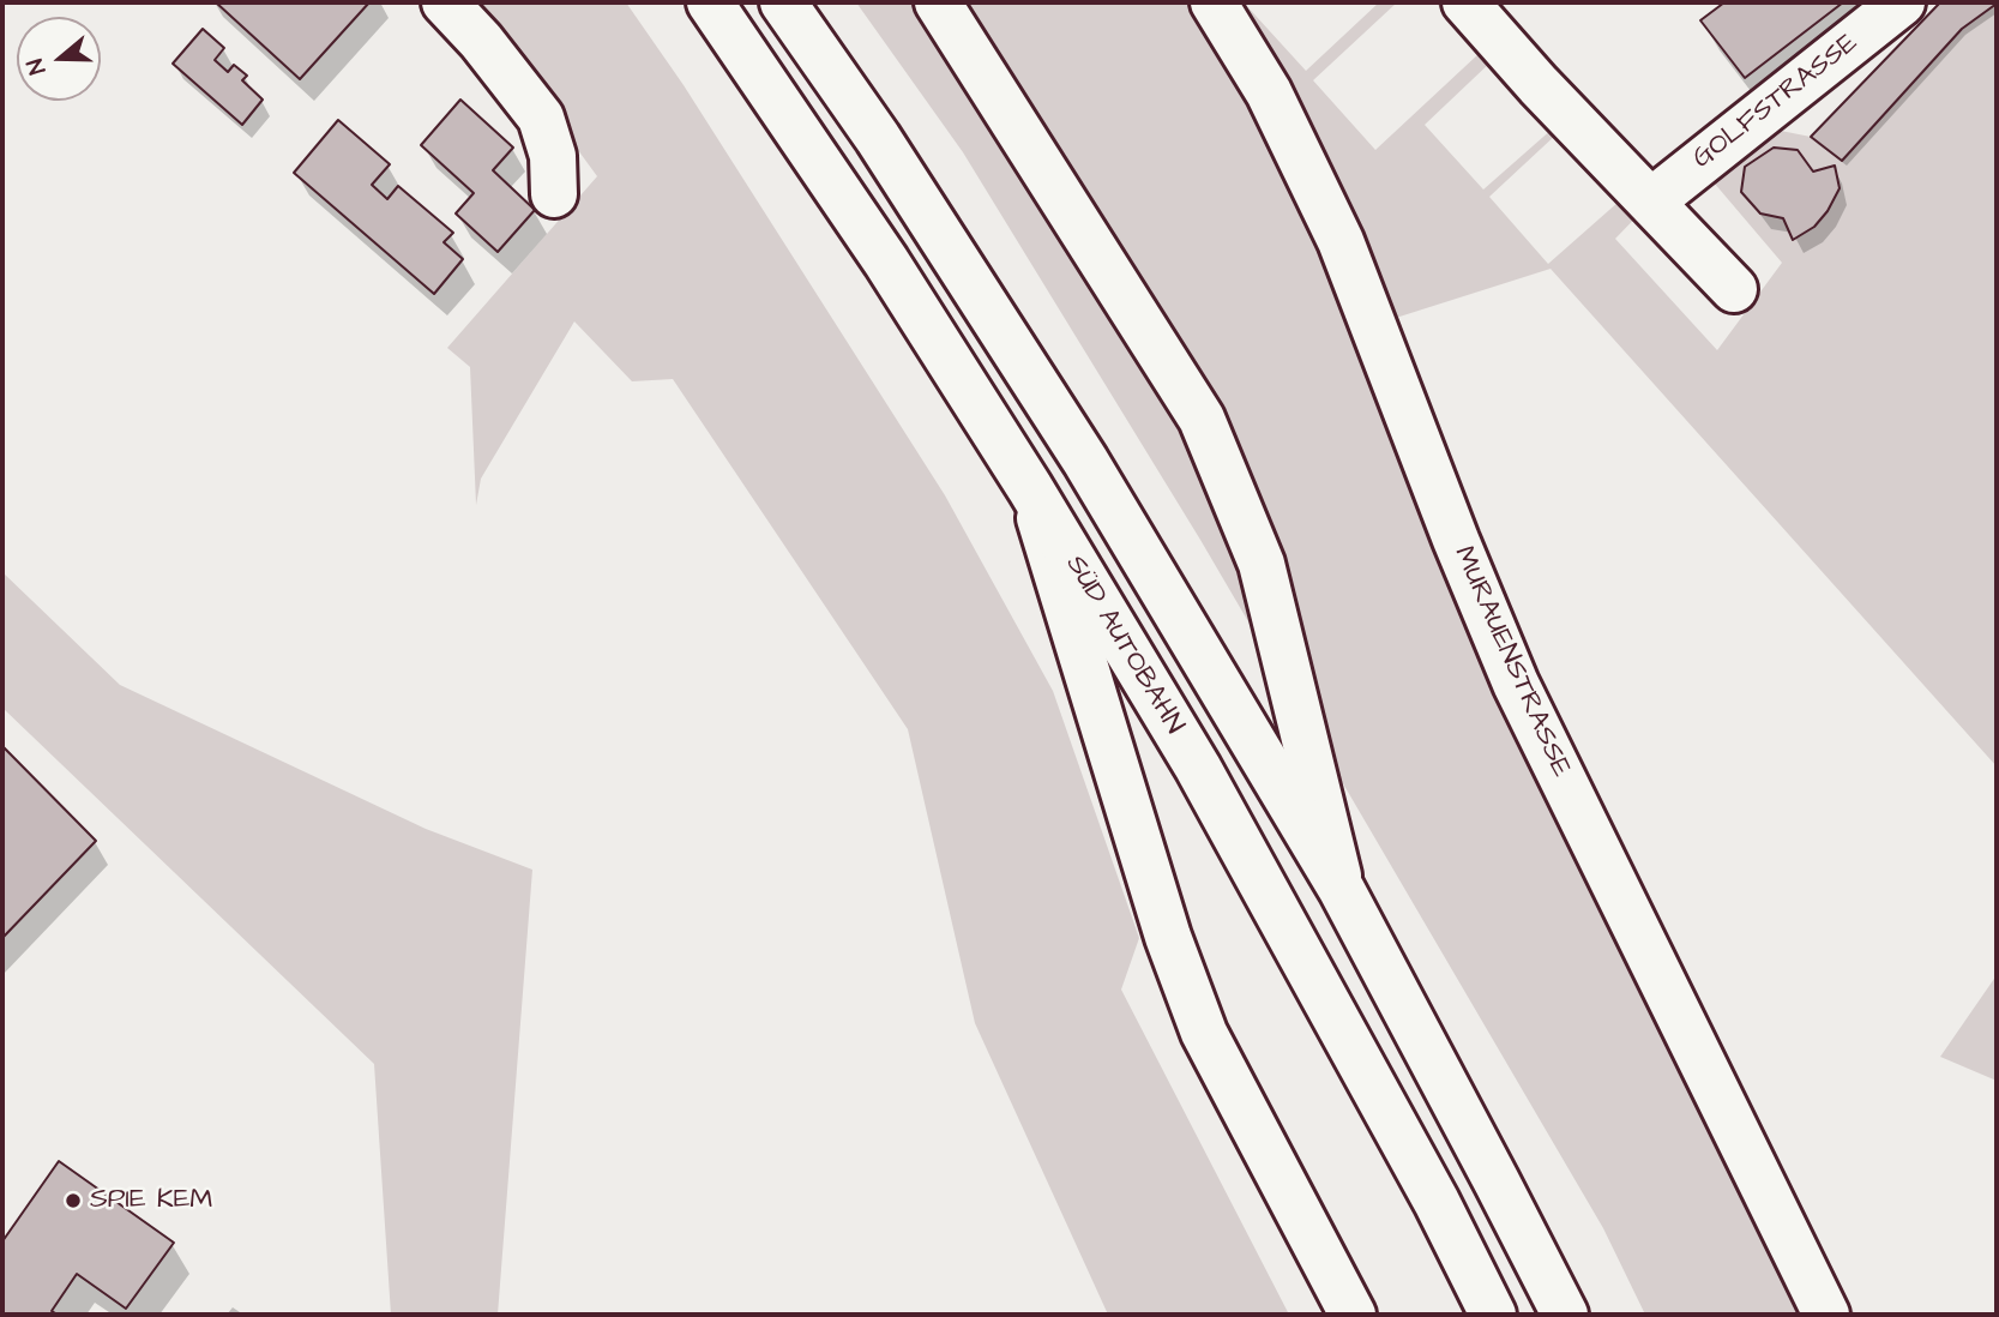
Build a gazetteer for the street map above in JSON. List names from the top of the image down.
{
  "streets": {
    "main road": ["GOLFSTRASSE", "SÜD AUTOBAHN", "MURAUENSTRASSE"]
  },
  "places": ["SPIE KEM"],
  "north": "left"
}
